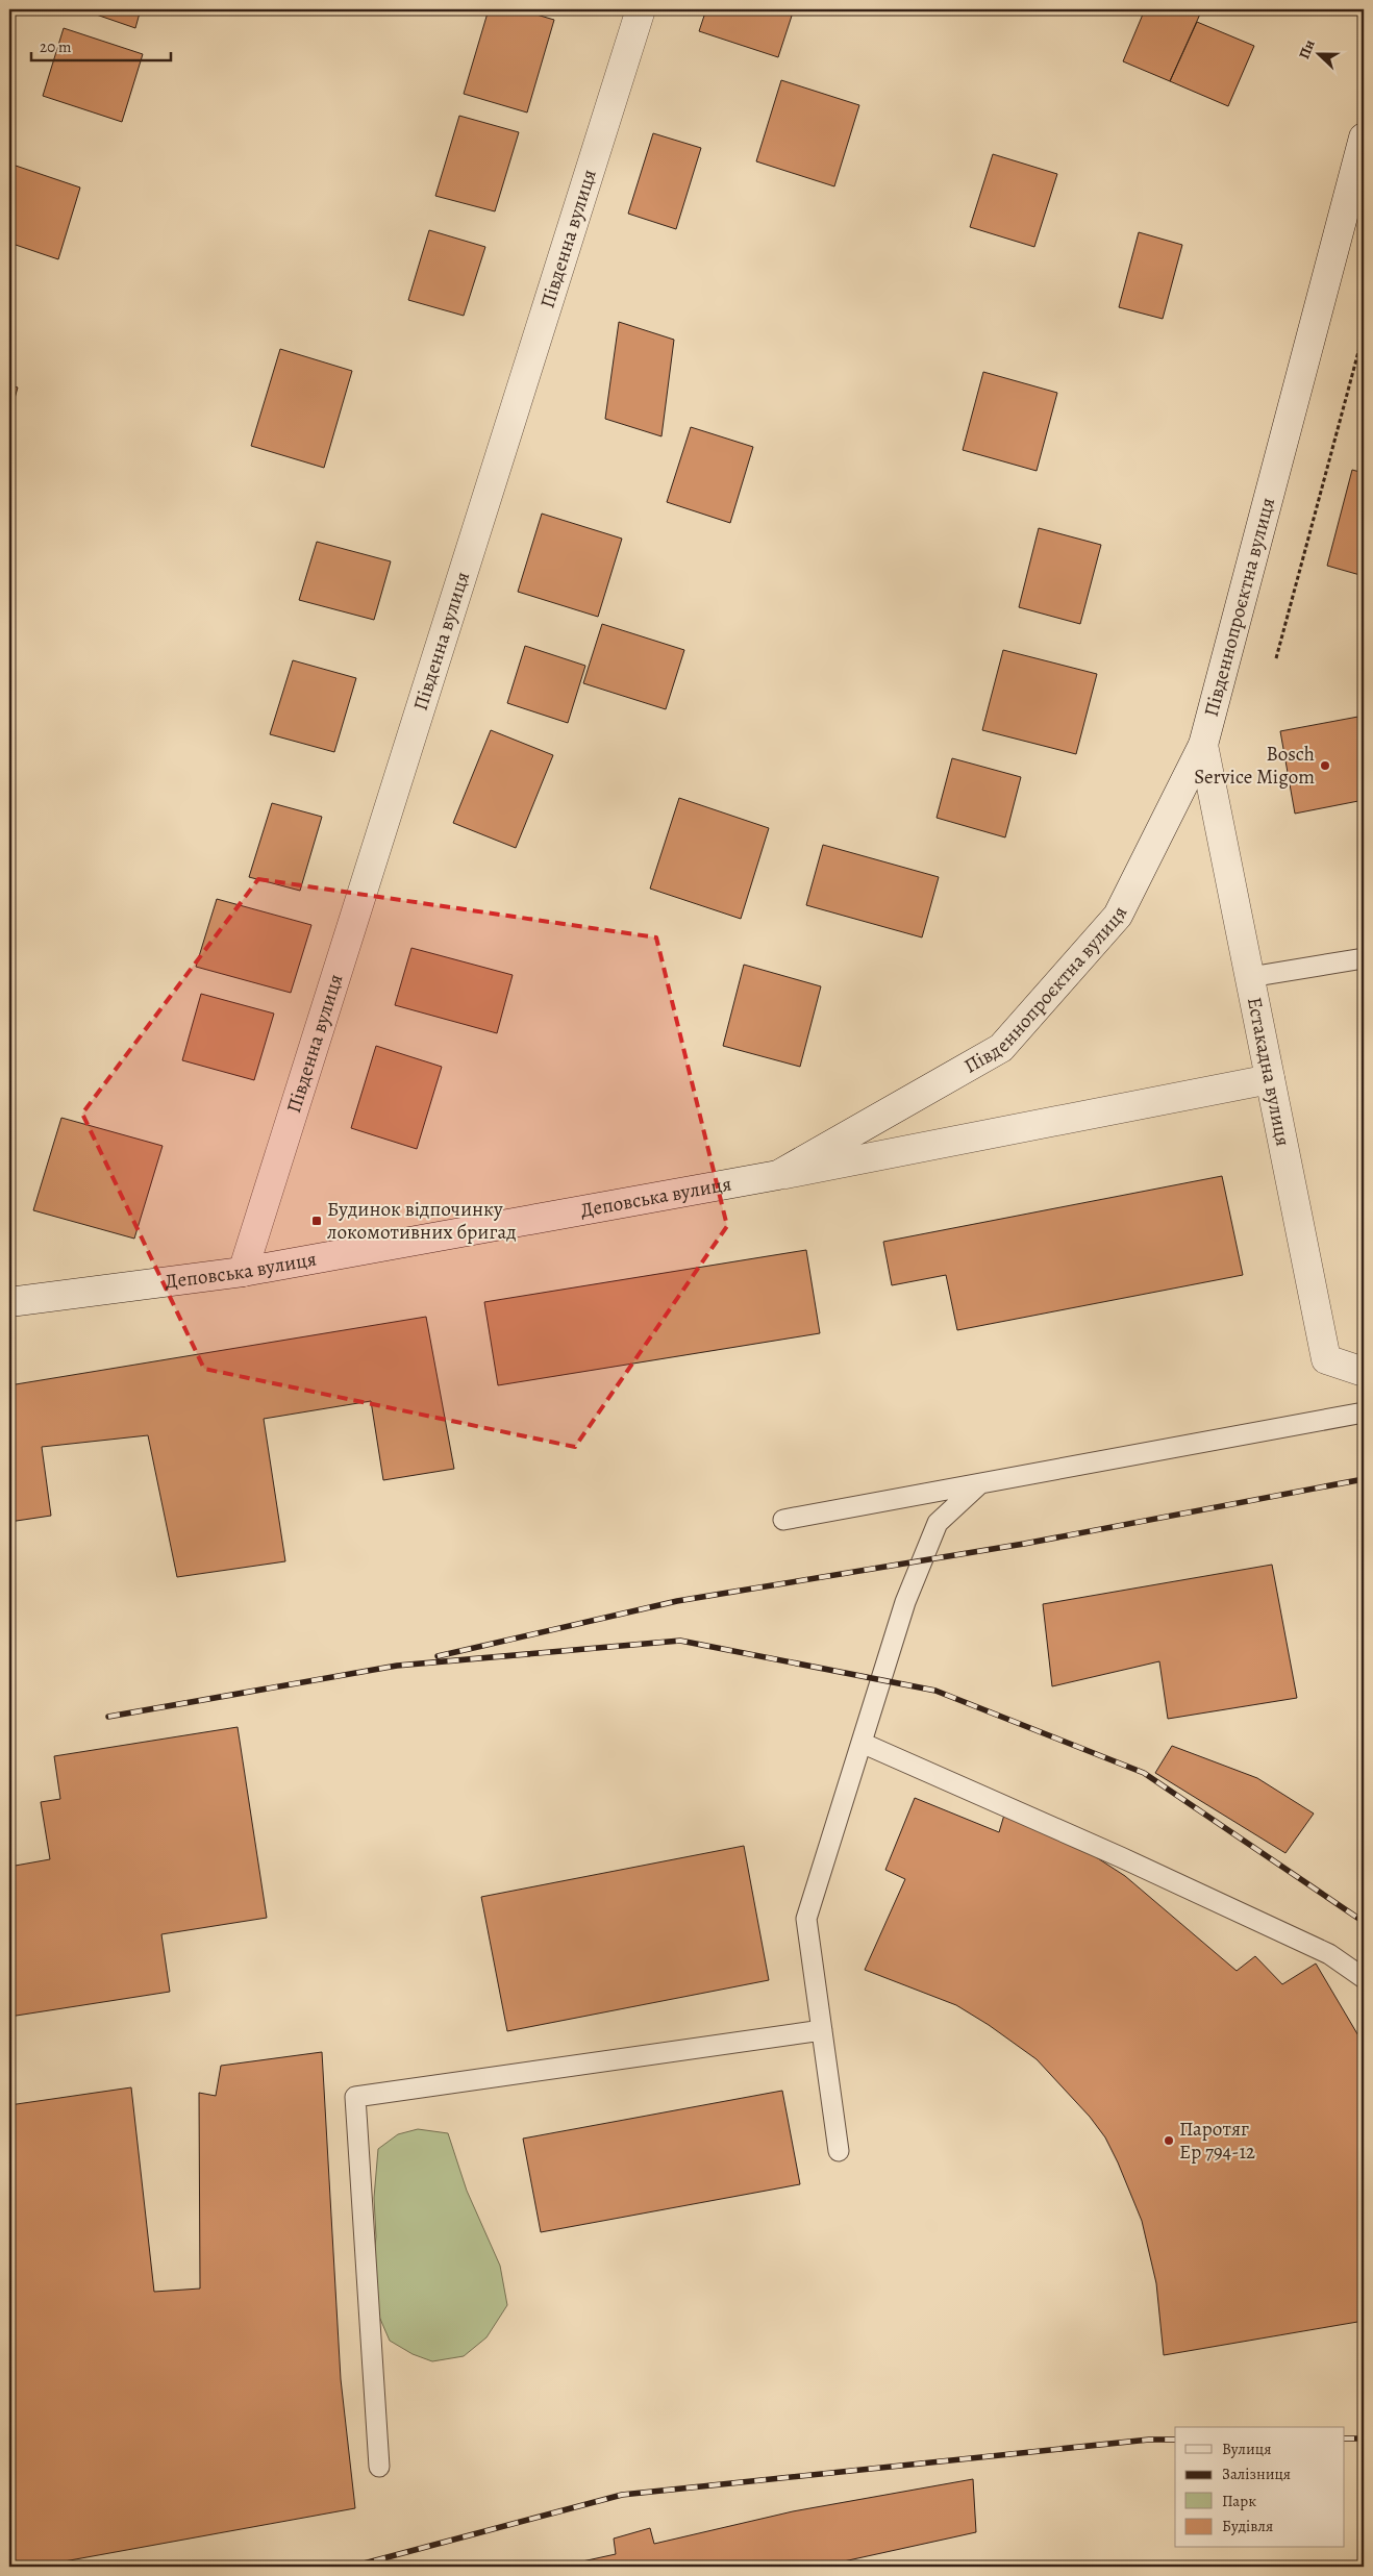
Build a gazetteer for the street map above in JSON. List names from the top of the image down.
{
  "streets": {
    "street": [
      "Південна вулиця",
      "Південнопроєктна вулиця",
      "Естакадна вулиця",
      "Деповська вулиця"
    ]
  },
  "crossings": [
    ["Південна вулиця", "Деповська вулиця"],
    ["Південнопроєктна вулиця", "Естакадна вулиця"],
    ["Південнопроєктна вулиця", "Деповська вулиця"],
    ["Естакадна вулиця", "Деповська вулиця"]
  ],
  "places": {
    "other": ["Bosch Service Migom", "Паротяг Ер 794-12"],
    "transit": ["Будинок відпочинку локомотивних бригад"]
  },
  "legend": [
    "Вулиця",
    "Залізниця",
    "Парк",
    "Будівля"
  ],
  "scale_bar": "20 m",
  "north": "left"
}
